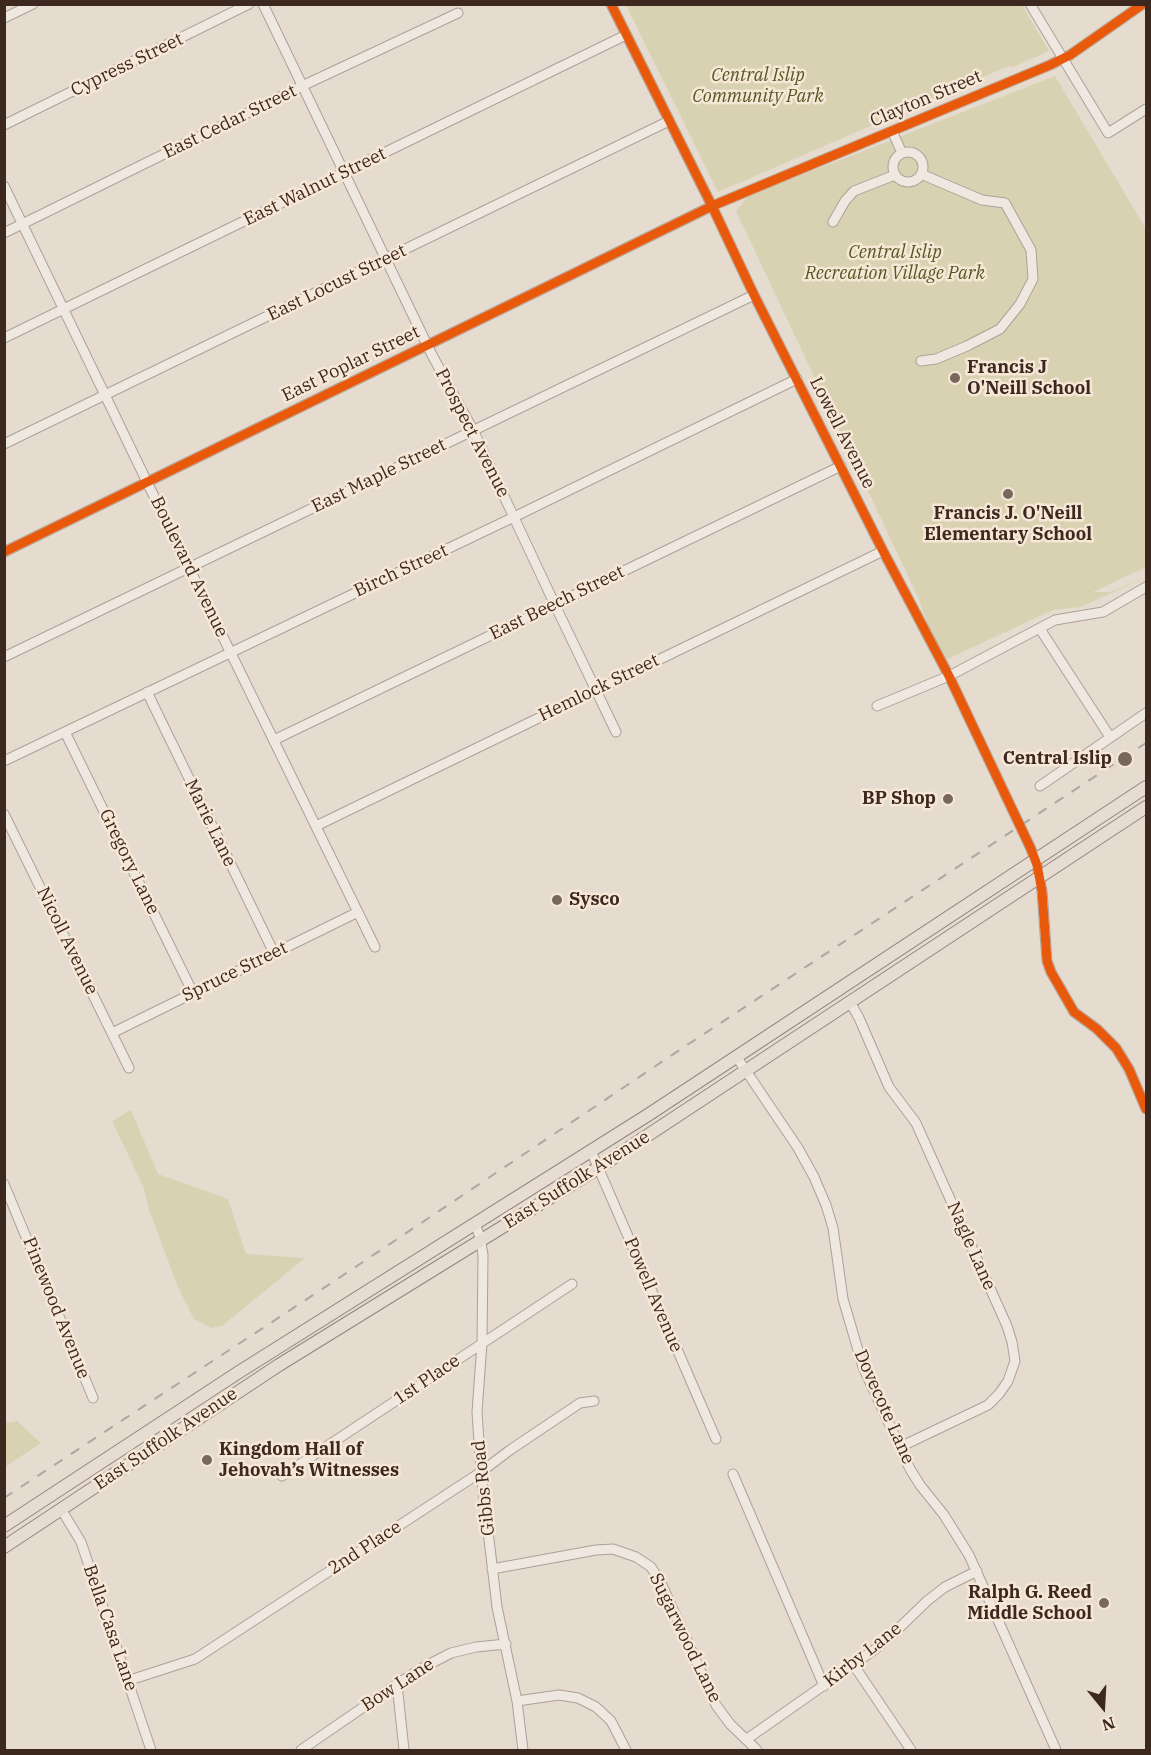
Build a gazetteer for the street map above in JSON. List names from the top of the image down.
{
  "streets": {
    "main road": ["East Suffolk Avenue"],
    "street": [
      "Cypress Street",
      "Clayton Street",
      "East Cedar Street",
      "East Walnut Street",
      "East Locust Street",
      "East Poplar Street",
      "Prospect Avenue",
      "Lowell Avenue",
      "East Maple Street",
      "Boulevard Avenue",
      "Birch Street",
      "East Beech Street",
      "Hemlock Street",
      "Marie Lane",
      "Gregory Lane",
      "Nicoll Avenue",
      "Spruce Street",
      "Nagle Lane",
      "Powell Avenue",
      "Pinewood Avenue",
      "1st Place",
      "Dovecote Lane",
      "Gibbs Road",
      "2nd Place",
      "Bella Casa Lane",
      "Sugarwood Lane",
      "Kirby Lane",
      "Bow Lane"
    ]
  },
  "crossings": [
    ["Clayton Street", "East Poplar Street"],
    ["Clayton Street", "Lowell Avenue"],
    ["East Cedar Street", "Prospect Avenue"],
    ["East Cedar Street", "Boulevard Avenue"],
    ["East Walnut Street", "Prospect Avenue"],
    ["East Walnut Street", "Lowell Avenue"],
    ["East Walnut Street", "Boulevard Avenue"],
    ["East Locust Street", "Prospect Avenue"],
    ["East Locust Street", "Lowell Avenue"],
    ["East Locust Street", "Boulevard Avenue"],
    ["East Poplar Street", "Prospect Avenue"],
    ["East Poplar Street", "Lowell Avenue"],
    ["East Poplar Street", "Boulevard Avenue"],
    ["Prospect Avenue", "East Maple Street"],
    ["Prospect Avenue", "Birch Street"],
    ["Prospect Avenue", "East Beech Street"],
    ["Prospect Avenue", "Hemlock Street"],
    ["Lowell Avenue", "East Maple Street"],
    ["Lowell Avenue", "Birch Street"],
    ["Lowell Avenue", "East Beech Street"],
    ["Lowell Avenue", "Hemlock Street"],
    ["Lowell Avenue", "East Suffolk Avenue"],
    ["East Maple Street", "Boulevard Avenue"],
    ["Boulevard Avenue", "Birch Street"],
    ["Boulevard Avenue", "East Beech Street"],
    ["Boulevard Avenue", "Hemlock Street"],
    ["Boulevard Avenue", "Spruce Street"],
    ["Birch Street", "Marie Lane"],
    ["Birch Street", "Gregory Lane"],
    ["Marie Lane", "Spruce Street"],
    ["Gregory Lane", "Spruce Street"],
    ["Nicoll Avenue", "Spruce Street"],
    ["East Suffolk Avenue", "Nagle Lane"],
    ["East Suffolk Avenue", "Powell Avenue"],
    ["East Suffolk Avenue", "Dovecote Lane"],
    ["East Suffolk Avenue", "Gibbs Road"],
    ["East Suffolk Avenue", "Bella Casa Lane"],
    ["Nagle Lane", "Dovecote Lane"],
    ["1st Place", "Gibbs Road"],
    ["Dovecote Lane", "Kirby Lane"],
    ["Gibbs Road", "2nd Place"],
    ["Gibbs Road", "Sugarwood Lane"],
    ["Gibbs Road", "Bow Lane"],
    ["2nd Place", "Bella Casa Lane"],
    ["Sugarwood Lane", "Kirby Lane"]
  ],
  "parks": ["Central Islip Community Park", "Central Islip Recreation Village Park"],
  "places": [
    "Francis J O'Neill School",
    "Francis J. O'Neill Elementary School",
    "Central Islip",
    "BP Shop",
    "Sysco",
    "Kingdom Hall of Jehovah’s Witnesses",
    "Ralph G. Reed Middle School"
  ],
  "north": "bottom"
}
